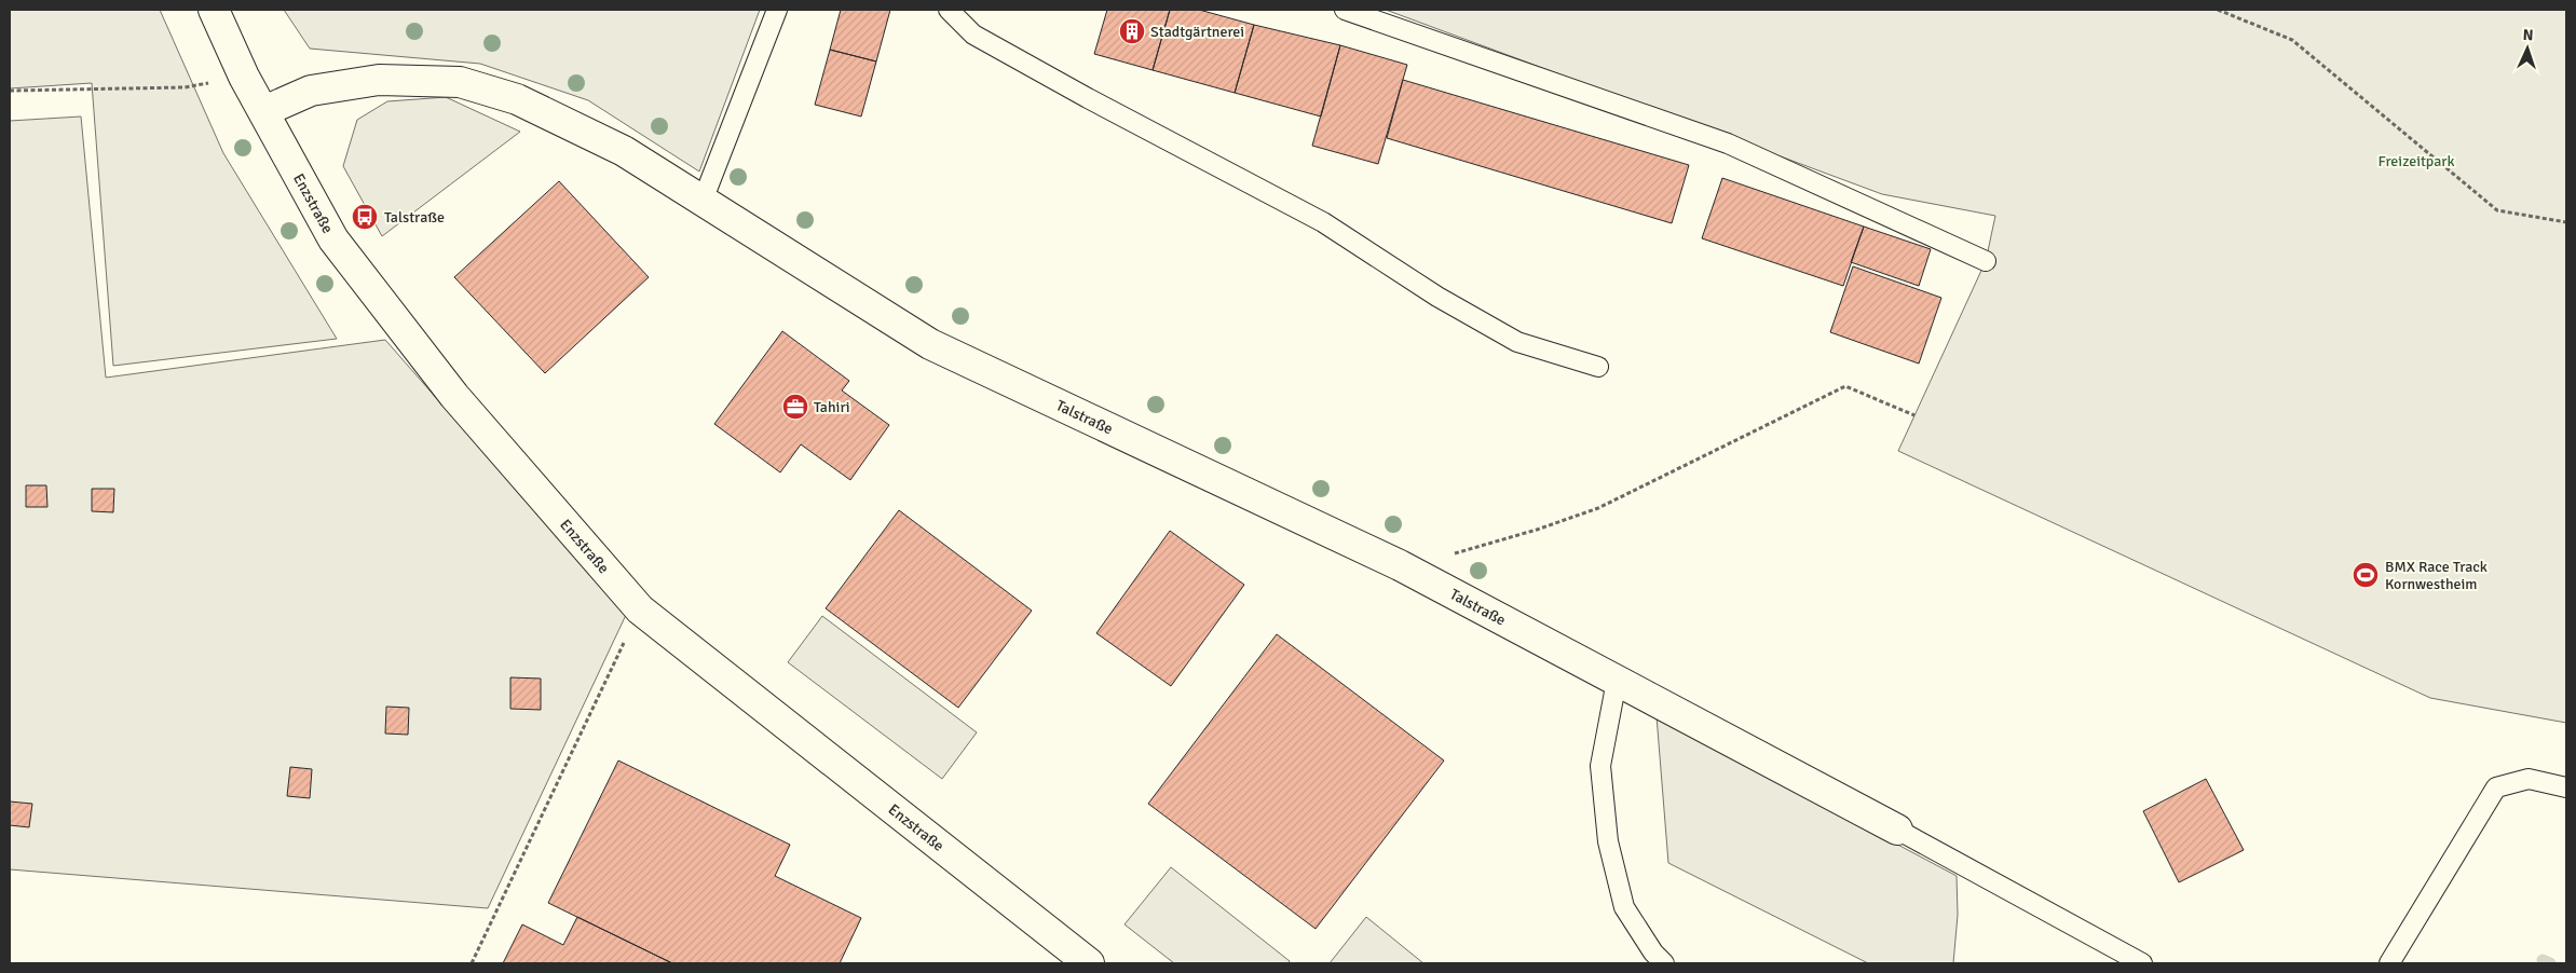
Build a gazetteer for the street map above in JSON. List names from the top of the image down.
{
  "streets": {
    "street": ["Enzstraße", "Talstraße"]
  },
  "crossings": [
    ["Enzstraße", "Talstraße"]
  ],
  "parks": ["Freizeitpark"],
  "places": {
    "building": ["Stadtgärtnerei"],
    "bus stop": ["Talstraße"],
    "office": ["Tahiri"],
    "sports": ["BMX Race Track Kornwestheim"]
  },
  "north": "top"
}
